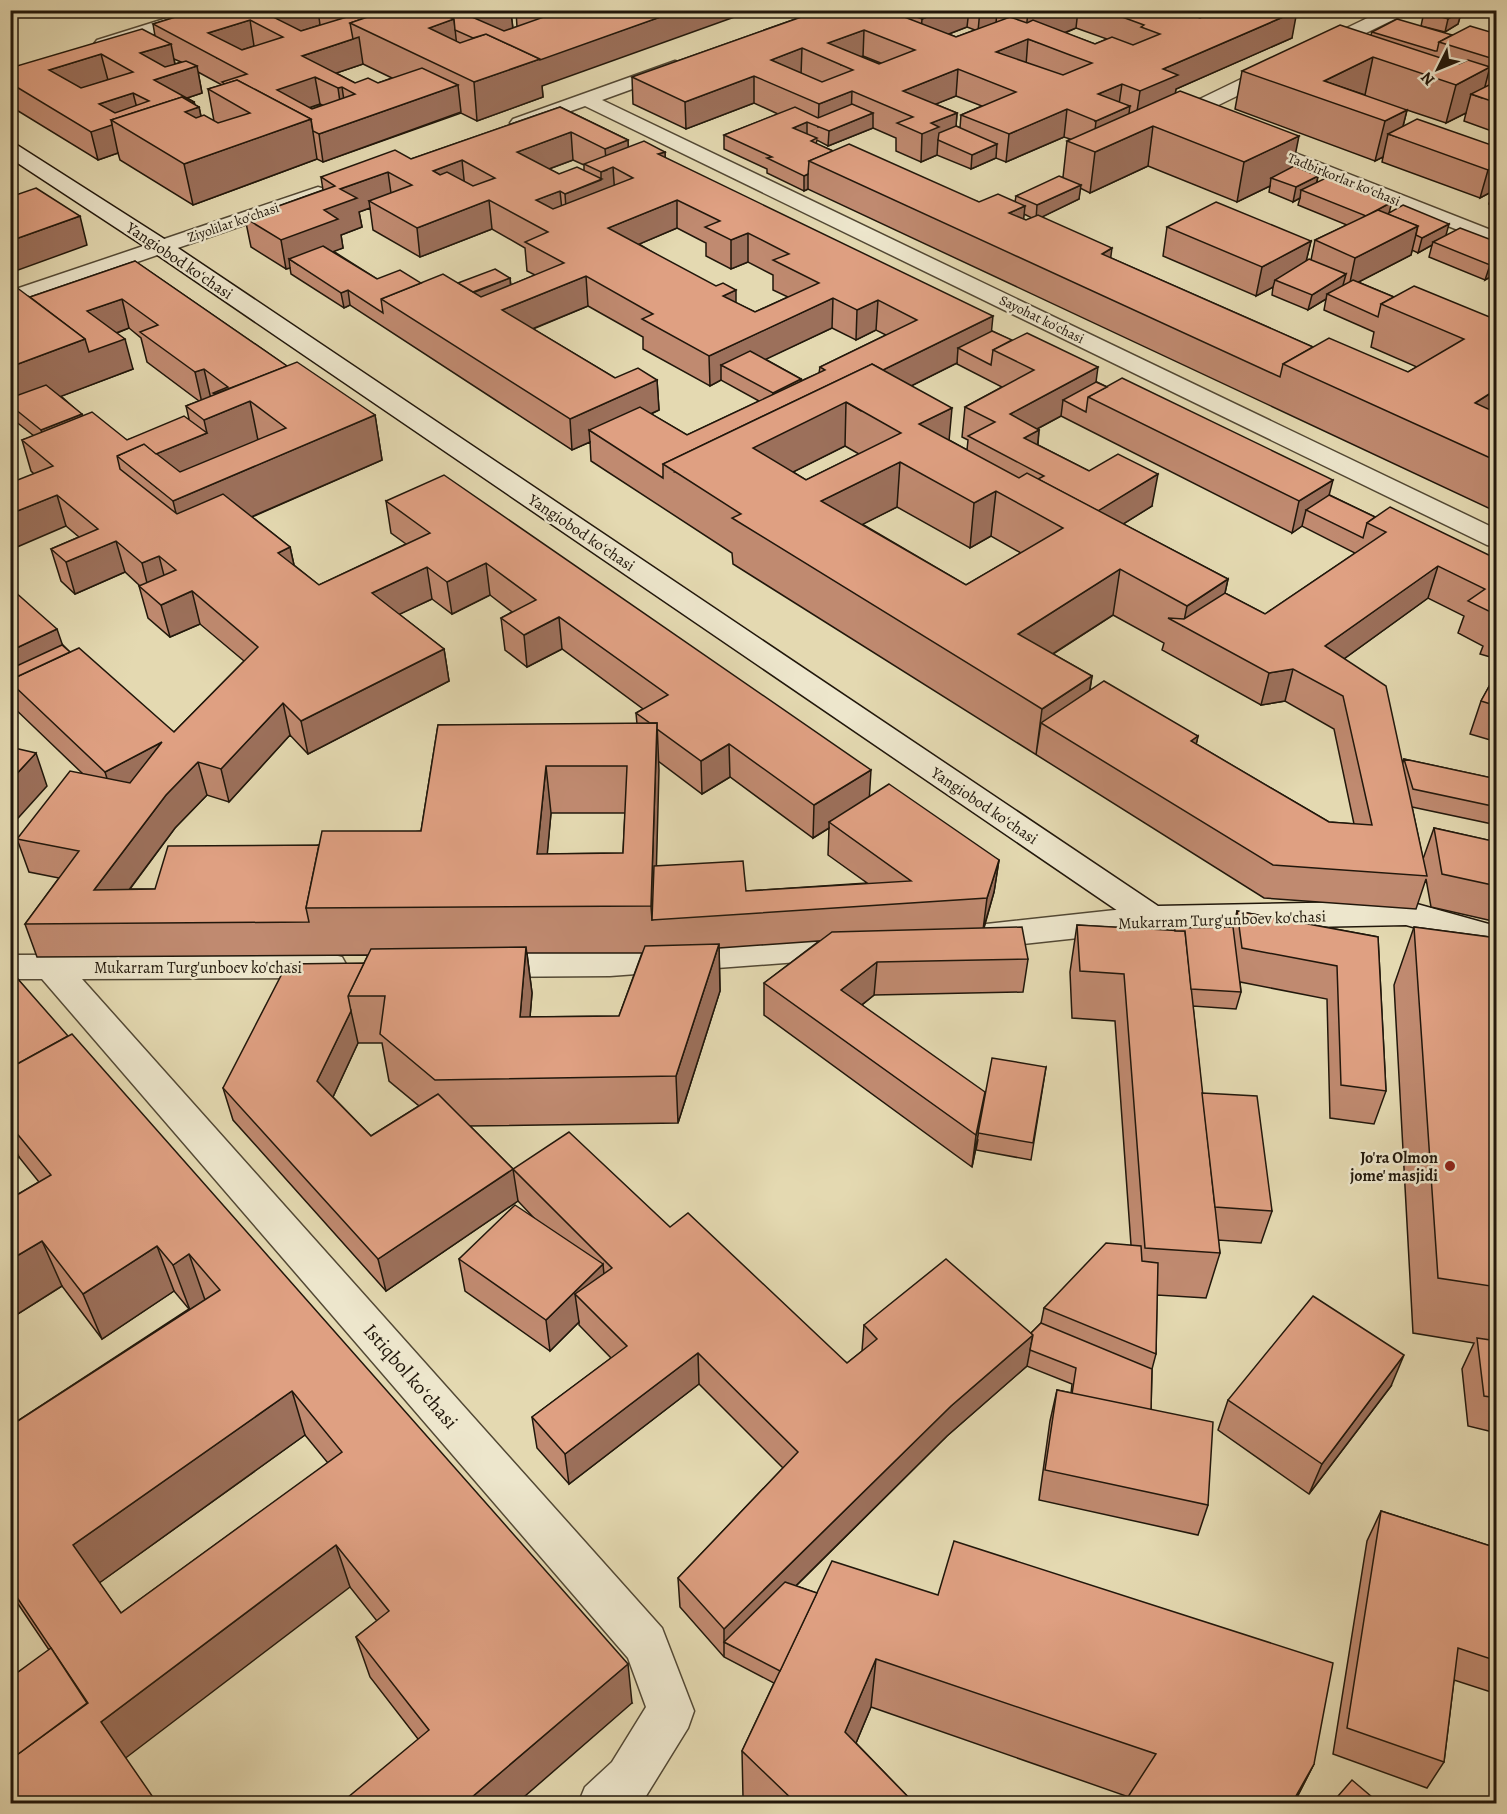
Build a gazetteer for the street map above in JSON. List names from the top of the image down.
{
  "streets": {
    "street": [
      "Tadbirkorlar koʻchasi",
      "Ziyolilar koʻchasi",
      "Yangiobod koʻchasi",
      "Sayohat ko'chasi",
      "Mukarram Turg'unboev ko'chasi",
      "Istiqbol koʻchasi"
    ]
  },
  "crossings": [
    ["Ziyolilar koʻchasi", "Yangiobod koʻchasi"],
    ["Yangiobod koʻchasi", "Mukarram Turg'unboev ko'chasi"],
    ["Mukarram Turg'unboev ko'chasi", "Istiqbol koʻchasi"]
  ],
  "places": ["Jo'ra Olmon jome' masjidi"],
  "north": "bottom left"
}
